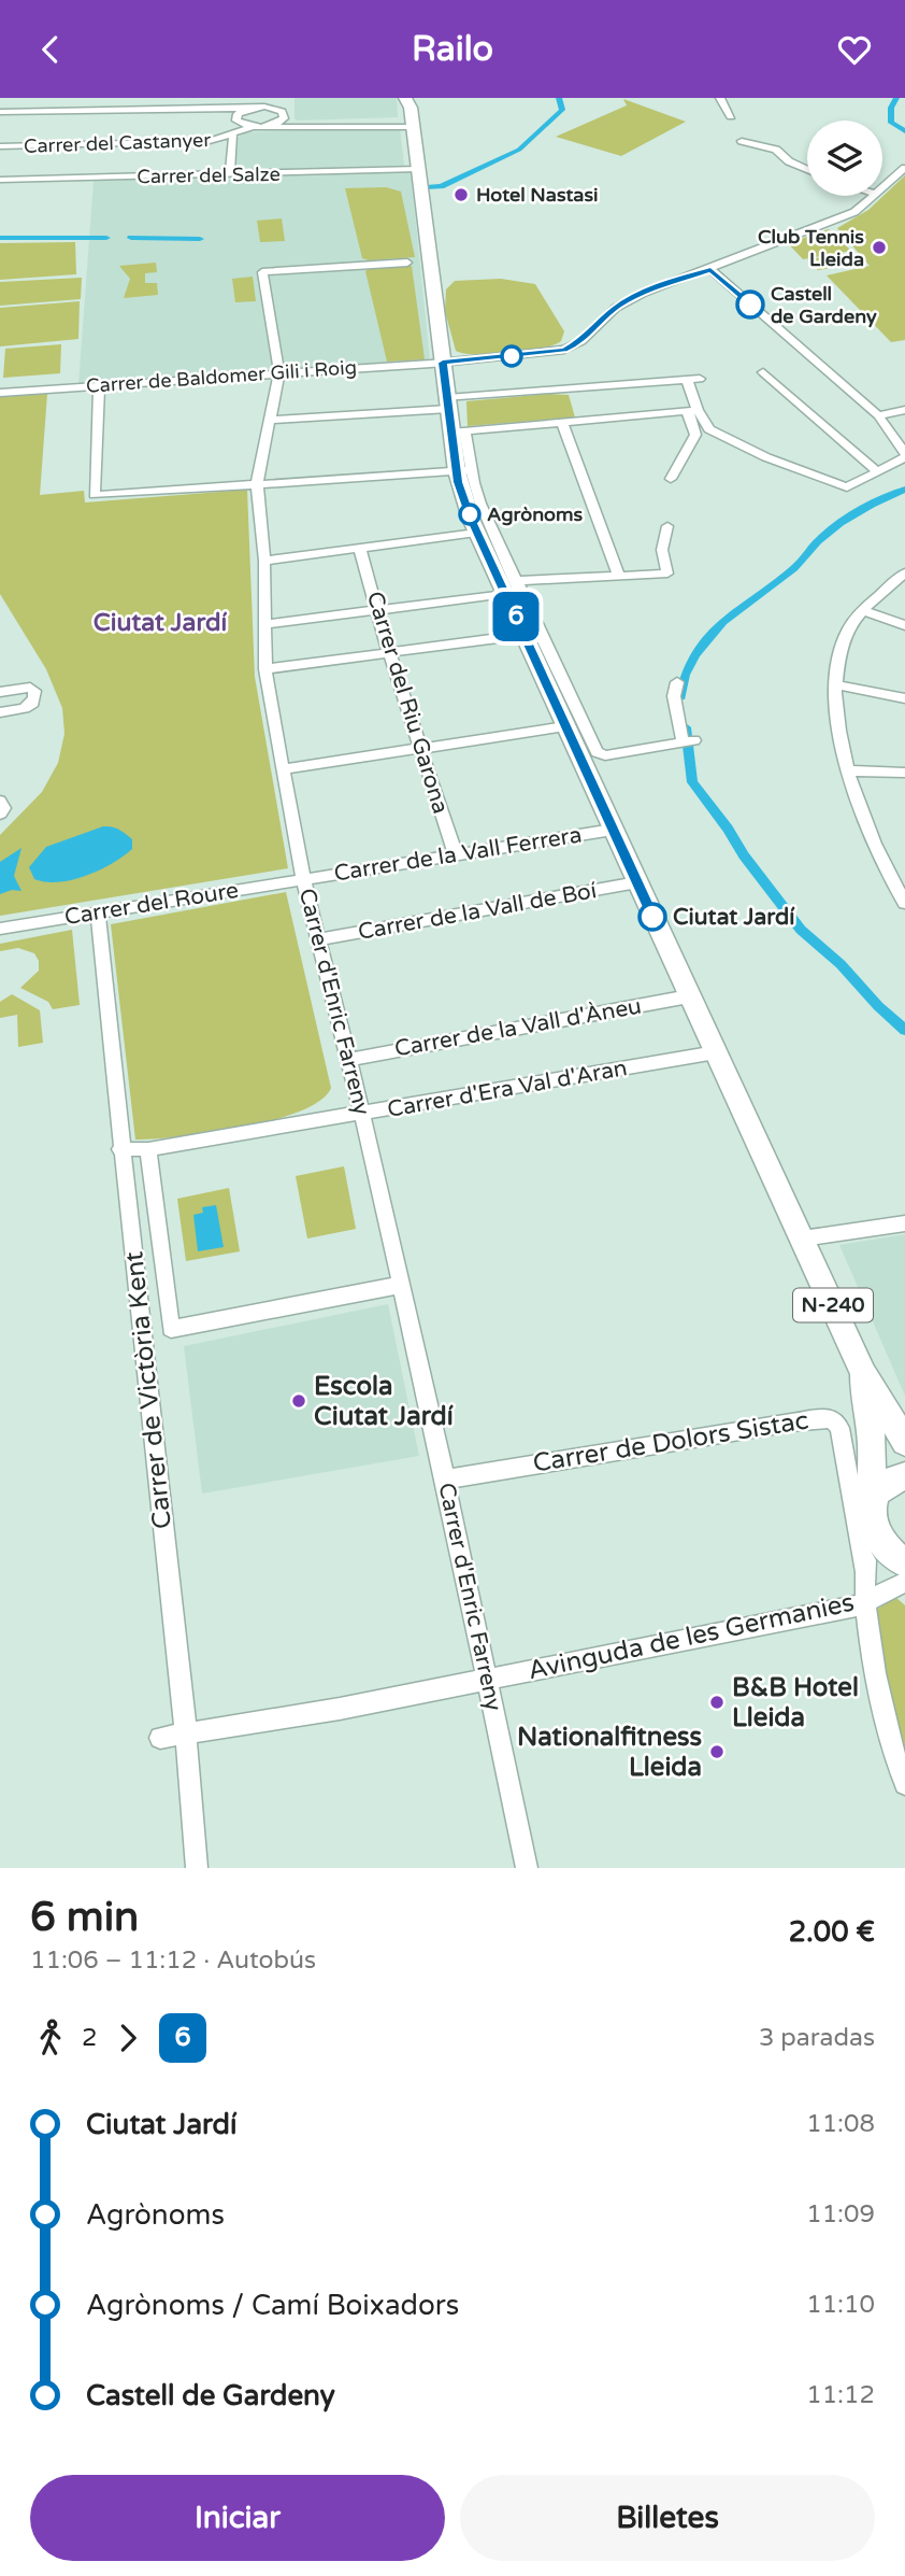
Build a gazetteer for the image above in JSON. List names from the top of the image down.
{
  "streets": {
    "main road": ["N-240"],
    "street": [
      "Carrer del Castanyer",
      "Carrer del Salze",
      "Carrer de Baldomer Gili i Roig",
      "Carrer del Riu Garona",
      "Carrer de la Vall Ferrera",
      "Carrer del Roure",
      "Carrer de la Vall de Boí",
      "Carrer d'Enric Farreny",
      "Carrer de la Vall d'Àneu",
      "Carrer d'Era Val d'Aran",
      "Carrer de Victòria Kent",
      "Carrer de Dolors Sistac",
      "Avinguda de les Germanies"
    ]
  },
  "crossings": [
    ["Carrer del Salze", "N-240"],
    ["Carrer de Baldomer Gili i Roig", "Carrer d'Enric Farreny"],
    ["Carrer de Baldomer Gili i Roig", "N-240"],
    ["Carrer del Riu Garona", "Carrer de la Vall Ferrera"],
    ["Carrer de la Vall Ferrera", "Carrer del Roure"],
    ["Carrer de la Vall Ferrera", "Carrer d'Enric Farreny"],
    ["Carrer de la Vall Ferrera", "N-240"],
    ["Carrer del Roure", "Carrer d'Enric Farreny"],
    ["Carrer del Roure", "Carrer de Victòria Kent"],
    ["Carrer de la Vall de Boí", "Carrer d'Enric Farreny"],
    ["Carrer de la Vall de Boí", "N-240"],
    ["Carrer d'Enric Farreny", "Carrer de la Vall d'Àneu"],
    ["Carrer d'Enric Farreny", "Carrer d'Era Val d'Aran"],
    ["Carrer d'Enric Farreny", "Carrer de Victòria Kent"],
    ["Carrer d'Enric Farreny", "Carrer de Dolors Sistac"],
    ["Carrer d'Enric Farreny", "Avinguda de les Germanies"],
    ["Carrer de la Vall d'Àneu", "N-240"],
    ["Carrer d'Era Val d'Aran", "N-240"],
    ["Carrer d'Era Val d'Aran", "Carrer de Victòria Kent"],
    ["N-240", "Avinguda de les Germanies"],
    ["Carrer de Victòria Kent", "Avinguda de les Germanies"],
    ["Carrer de Dolors Sistac", "Avinguda de les Germanies"]
  ],
  "districts": ["Ciutat Jardí"],
  "places": [
    "Hotel Nastasi",
    "Club Tennis Lleida",
    "Castell de Gardeny",
    "Agrònoms",
    "Ciutat Jardí",
    "Escola Ciutat Jardí",
    "B&B Hotel Lleida",
    "Nationalfitness Lleida"
  ],
  "lines": ["bus line 6"],
  "page": {
    "header": "Railo",
    "on_map": "6",
    "heading": ["6 min", "11:06 – 11:12 · Autobús", "2.00 €"],
    "legs": ["2", "6", "3 paradas"],
    "list": [
      {
        "name": "Ciutat Jardí",
        "value": "11:08"
      },
      {
        "name": "Agrònoms",
        "value": "11:09"
      },
      {
        "name": "Agrònoms / Camí Boixadors",
        "value": "11:10"
      },
      {
        "name": "Castell de Gardeny",
        "value": "11:12"
      }
    ],
    "buttons": ["Iniciar", "Billetes"]
  }
}
